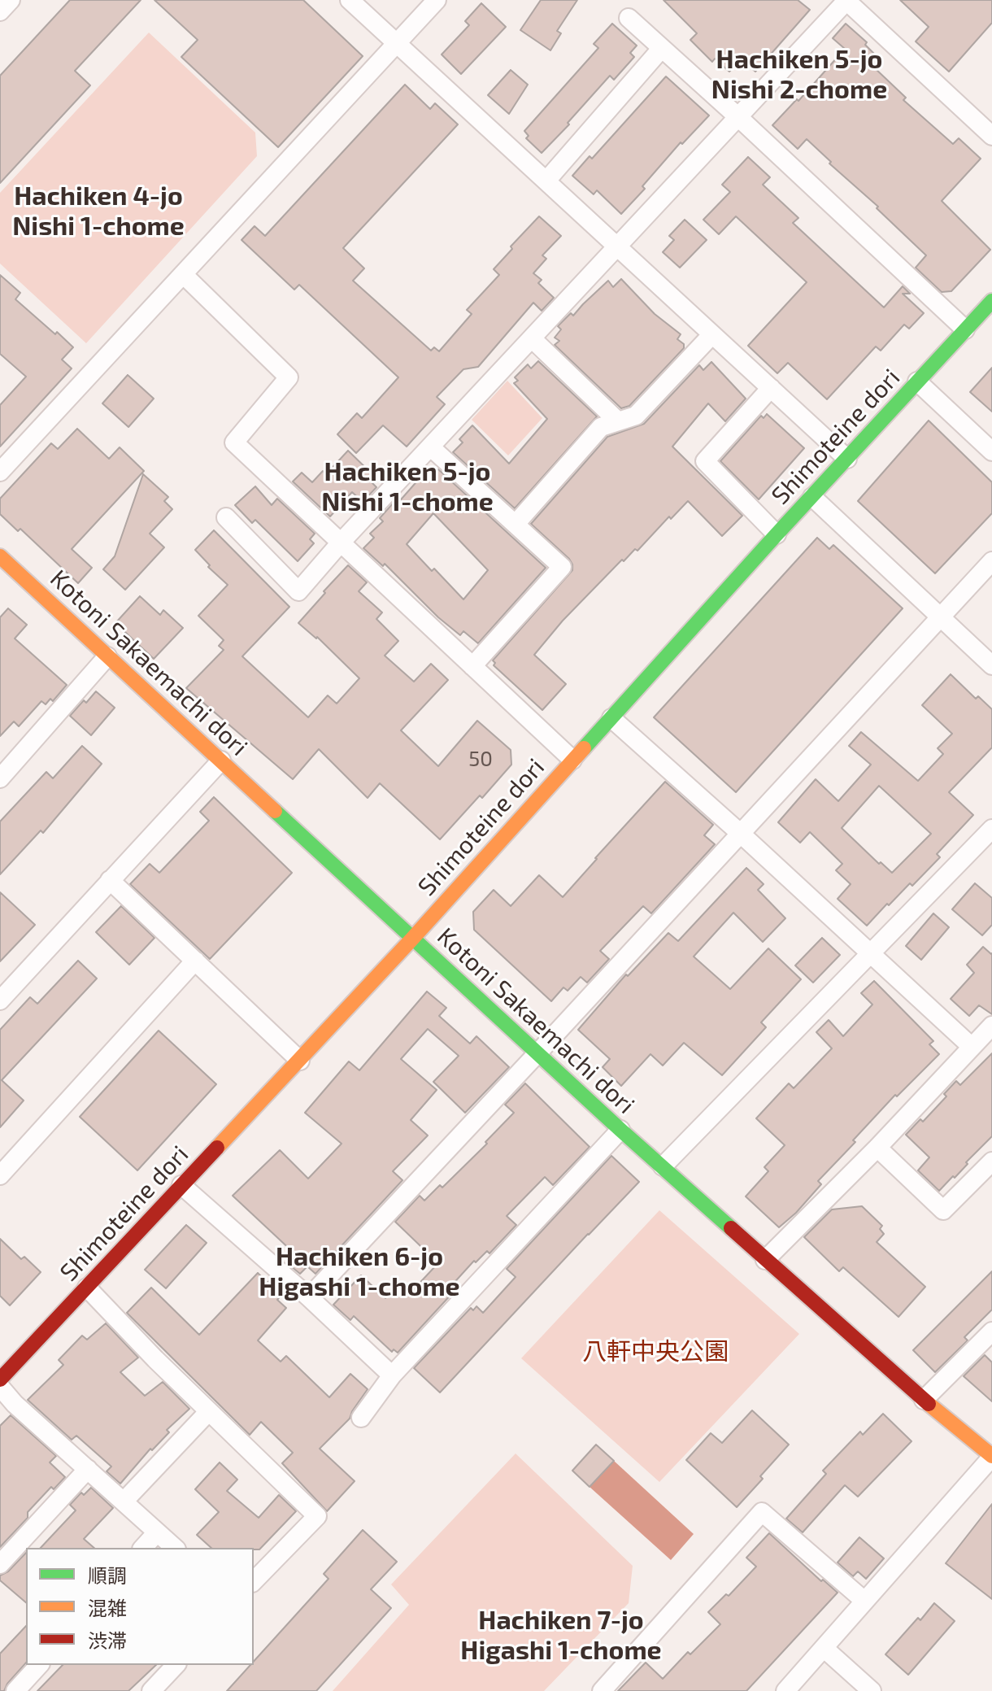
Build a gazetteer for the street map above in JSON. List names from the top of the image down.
{
  "streets": {
    "main road": ["Shimoteine dori", "Kotoni Sakaemachi dori"]
  },
  "crossings": [
    ["Shimoteine dori", "Kotoni Sakaemachi dori"]
  ],
  "districts": [
    "Hachiken 5-jo Nishi 2-chome",
    "Hachiken 4-jo Nishi 1-chome",
    "Hachiken 5-jo Nishi 1-chome",
    "Hachiken 6-jo Higashi 1-chome",
    "Hachiken 7-jo Higashi 1-chome"
  ],
  "parks": ["八軒中央公園"],
  "house_numbers": ["50"],
  "legend": ["順調", "混雑", "渋滞"]
}
